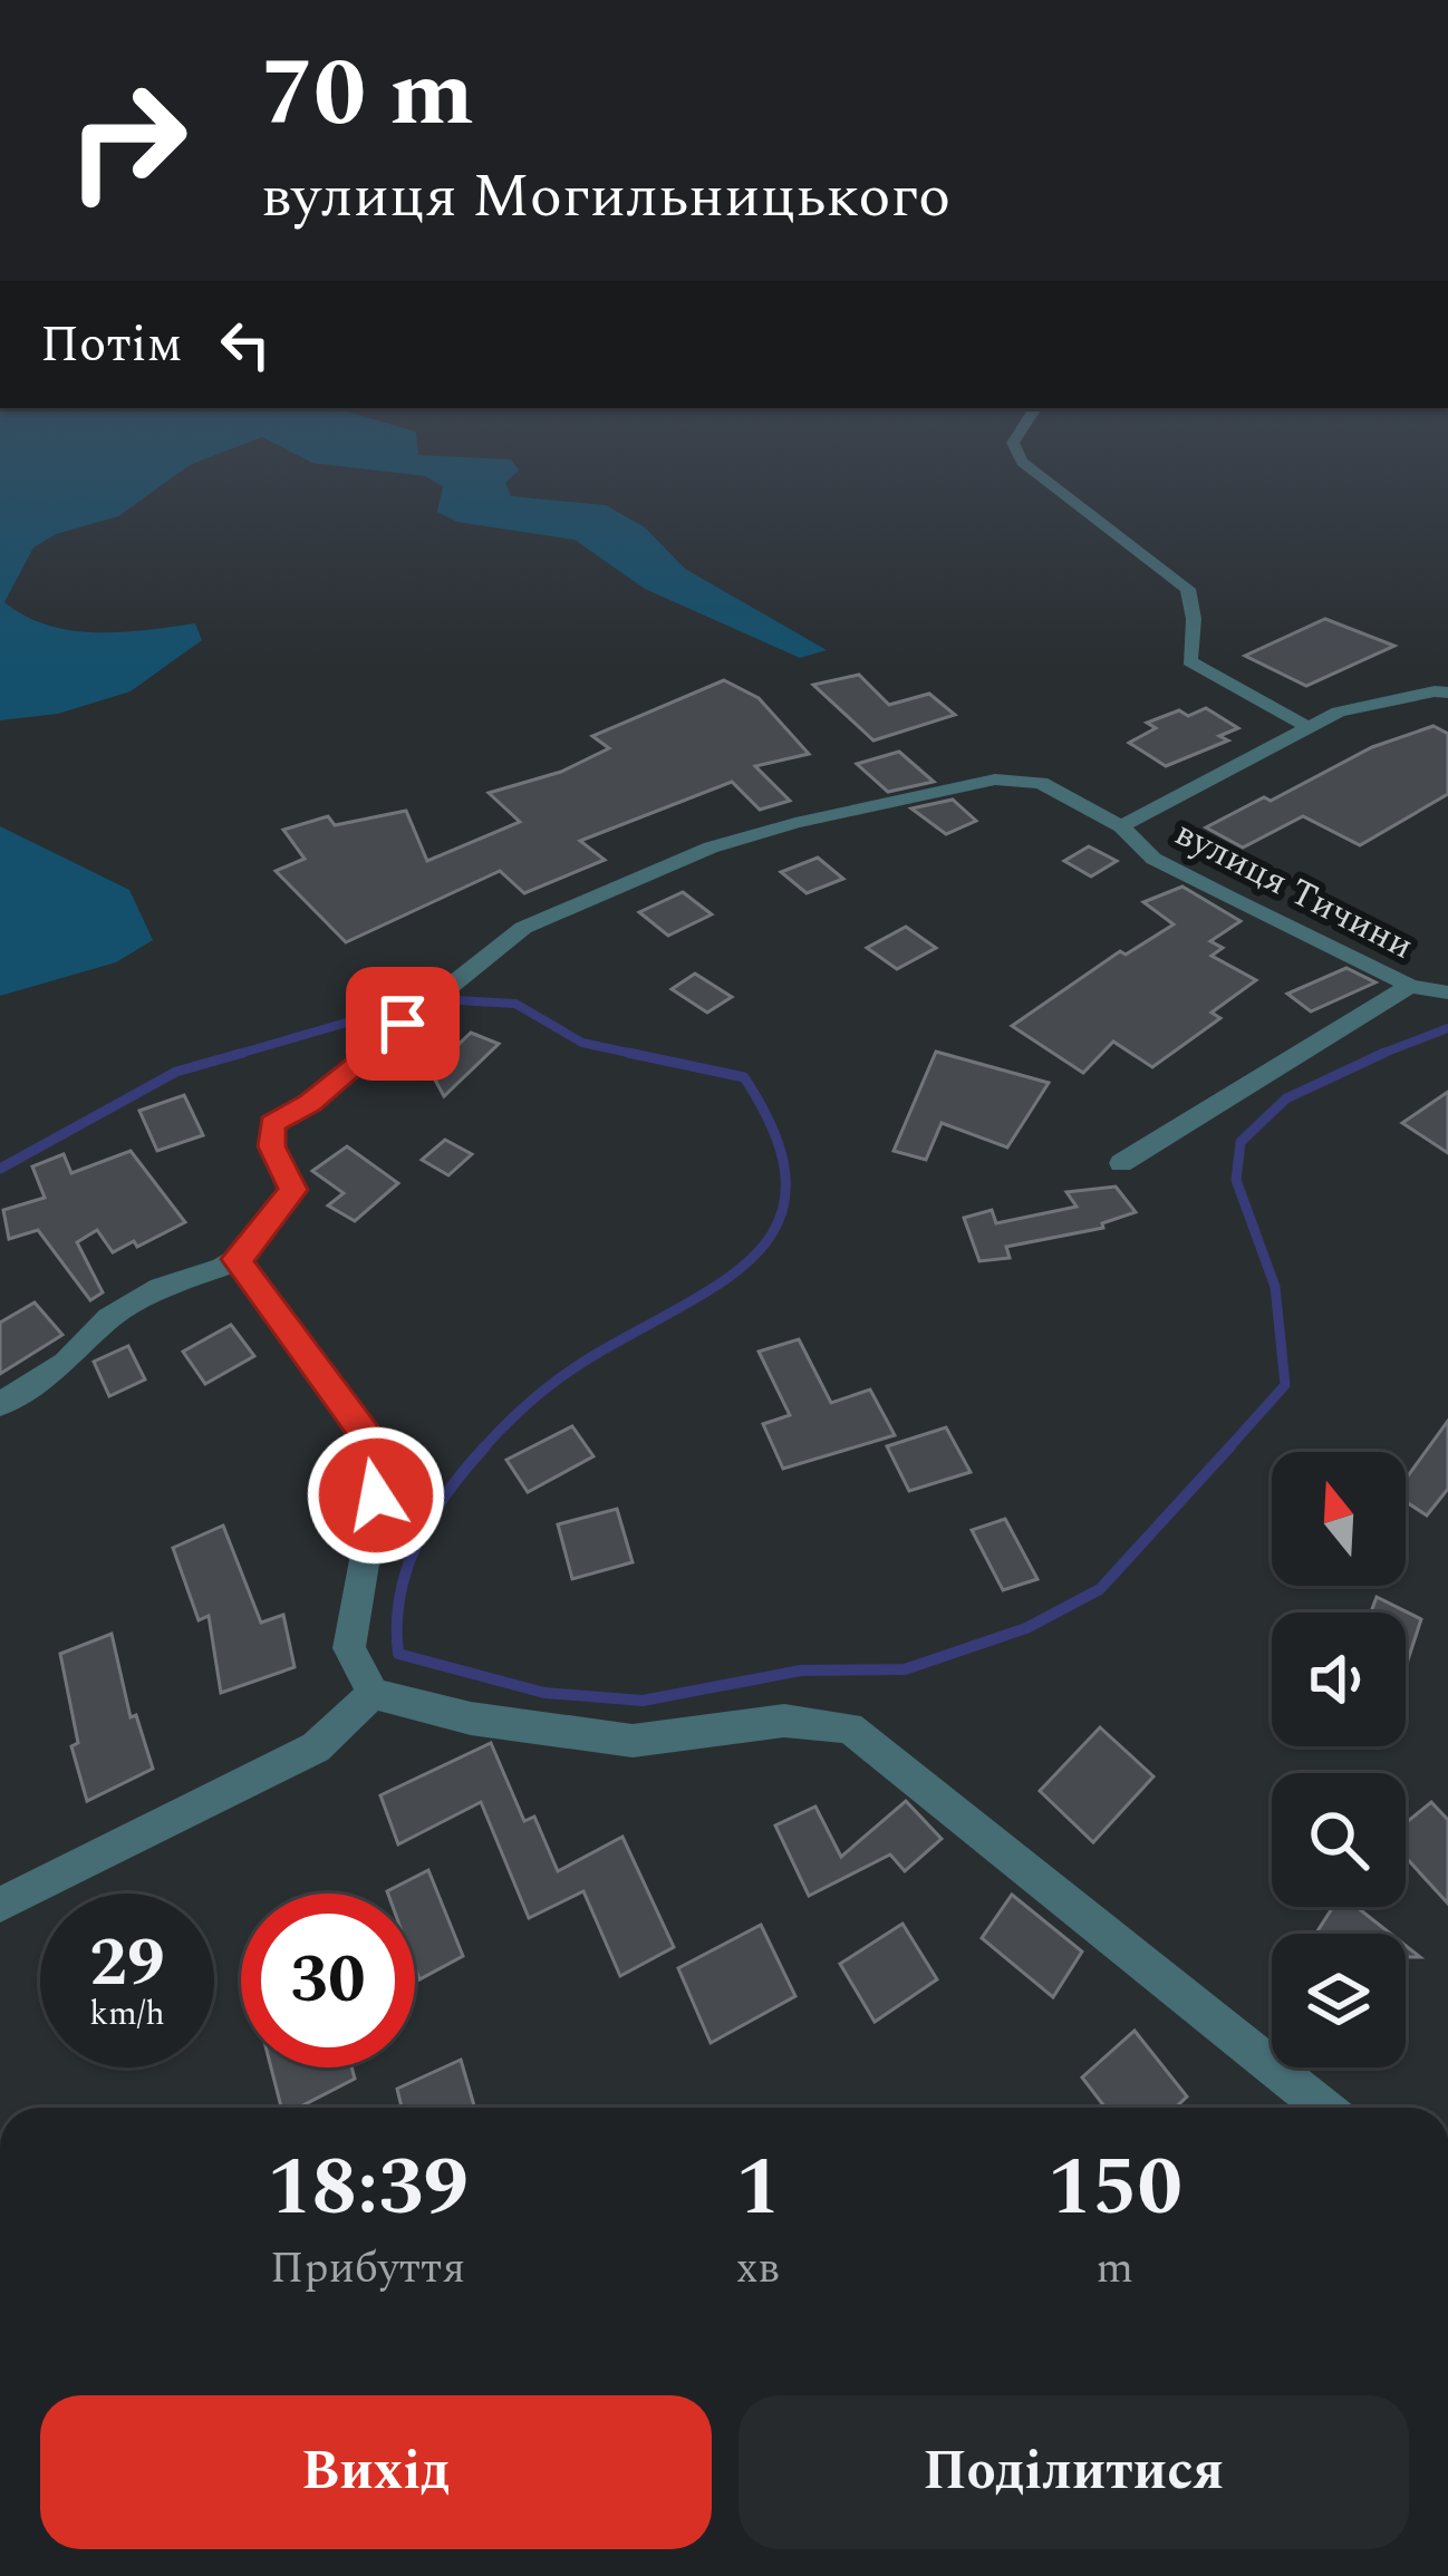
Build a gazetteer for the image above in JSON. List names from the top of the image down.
{
  "streets": {
    "street": ["вулиця Тичини"]
  },
  "north": "top",
  "page": {
    "turn": ["70 m", "вулиця Могильницького"],
    "then": "Потім",
    "speed": "29 km/h",
    "limit": "30",
    "eta": [
      "18:39",
      "Прибуття",
      "1",
      "хв",
      "150",
      "m"
    ],
    "buttons": ["Вихід", "Поділитися"]
  }
}
